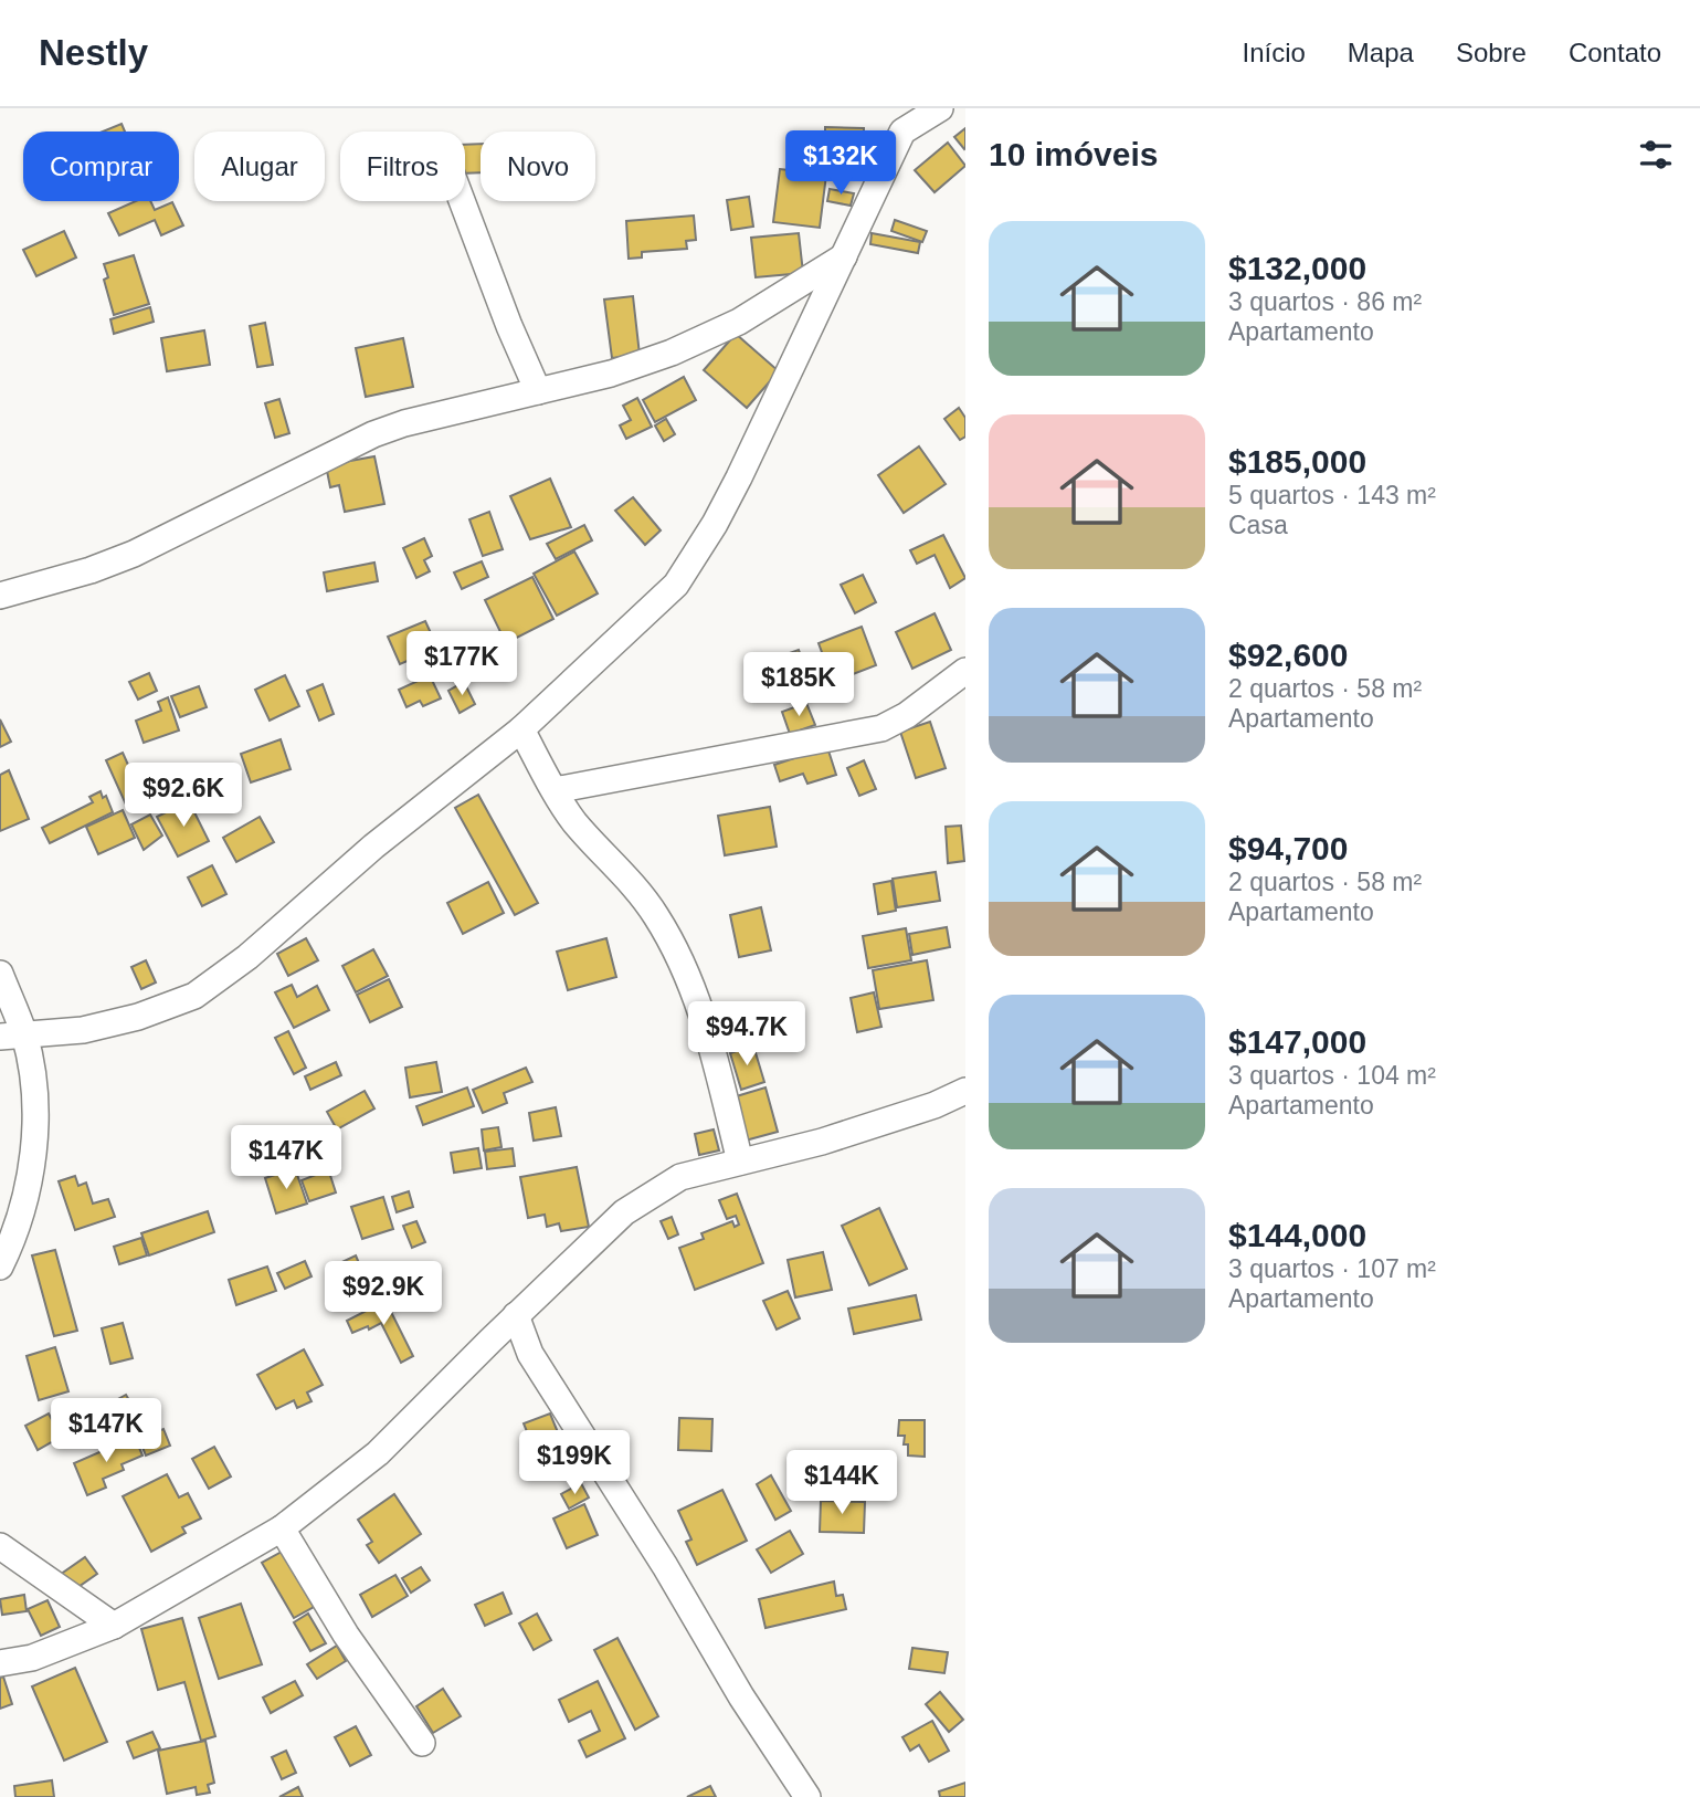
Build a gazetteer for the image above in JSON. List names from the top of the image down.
{
  "page": {
    "header": "Nestly",
    "nav": [
      "Início",
      "Mapa",
      "Sobre",
      "Contato"
    ],
    "heading": "10 imóveis",
    "price": [
      "$132K",
      "$177K",
      "$185K",
      "$92.6K",
      "$94.7K",
      "$147K",
      "$92.9K",
      "$147K",
      "$199K",
      "$144K"
    ],
    "chip": [
      "Comprar",
      "Alugar",
      "Filtros",
      "Novo"
    ],
    "list": [
      {
        "name": "$132,000",
        "note": "3 quartos · 86 m² · Apartamento"
      },
      {
        "name": "$185,000",
        "note": "5 quartos · 143 m² · Casa"
      },
      {
        "name": "$92,600",
        "note": "2 quartos · 58 m² · Apartamento"
      },
      {
        "name": "$94,700",
        "note": "2 quartos · 58 m² · Apartamento"
      },
      {
        "name": "$147,000",
        "note": "3 quartos · 104 m² · Apartamento"
      },
      {
        "name": "$144,000",
        "note": "3 quartos · 107 m² · Apartamento"
      }
    ]
  }
}
